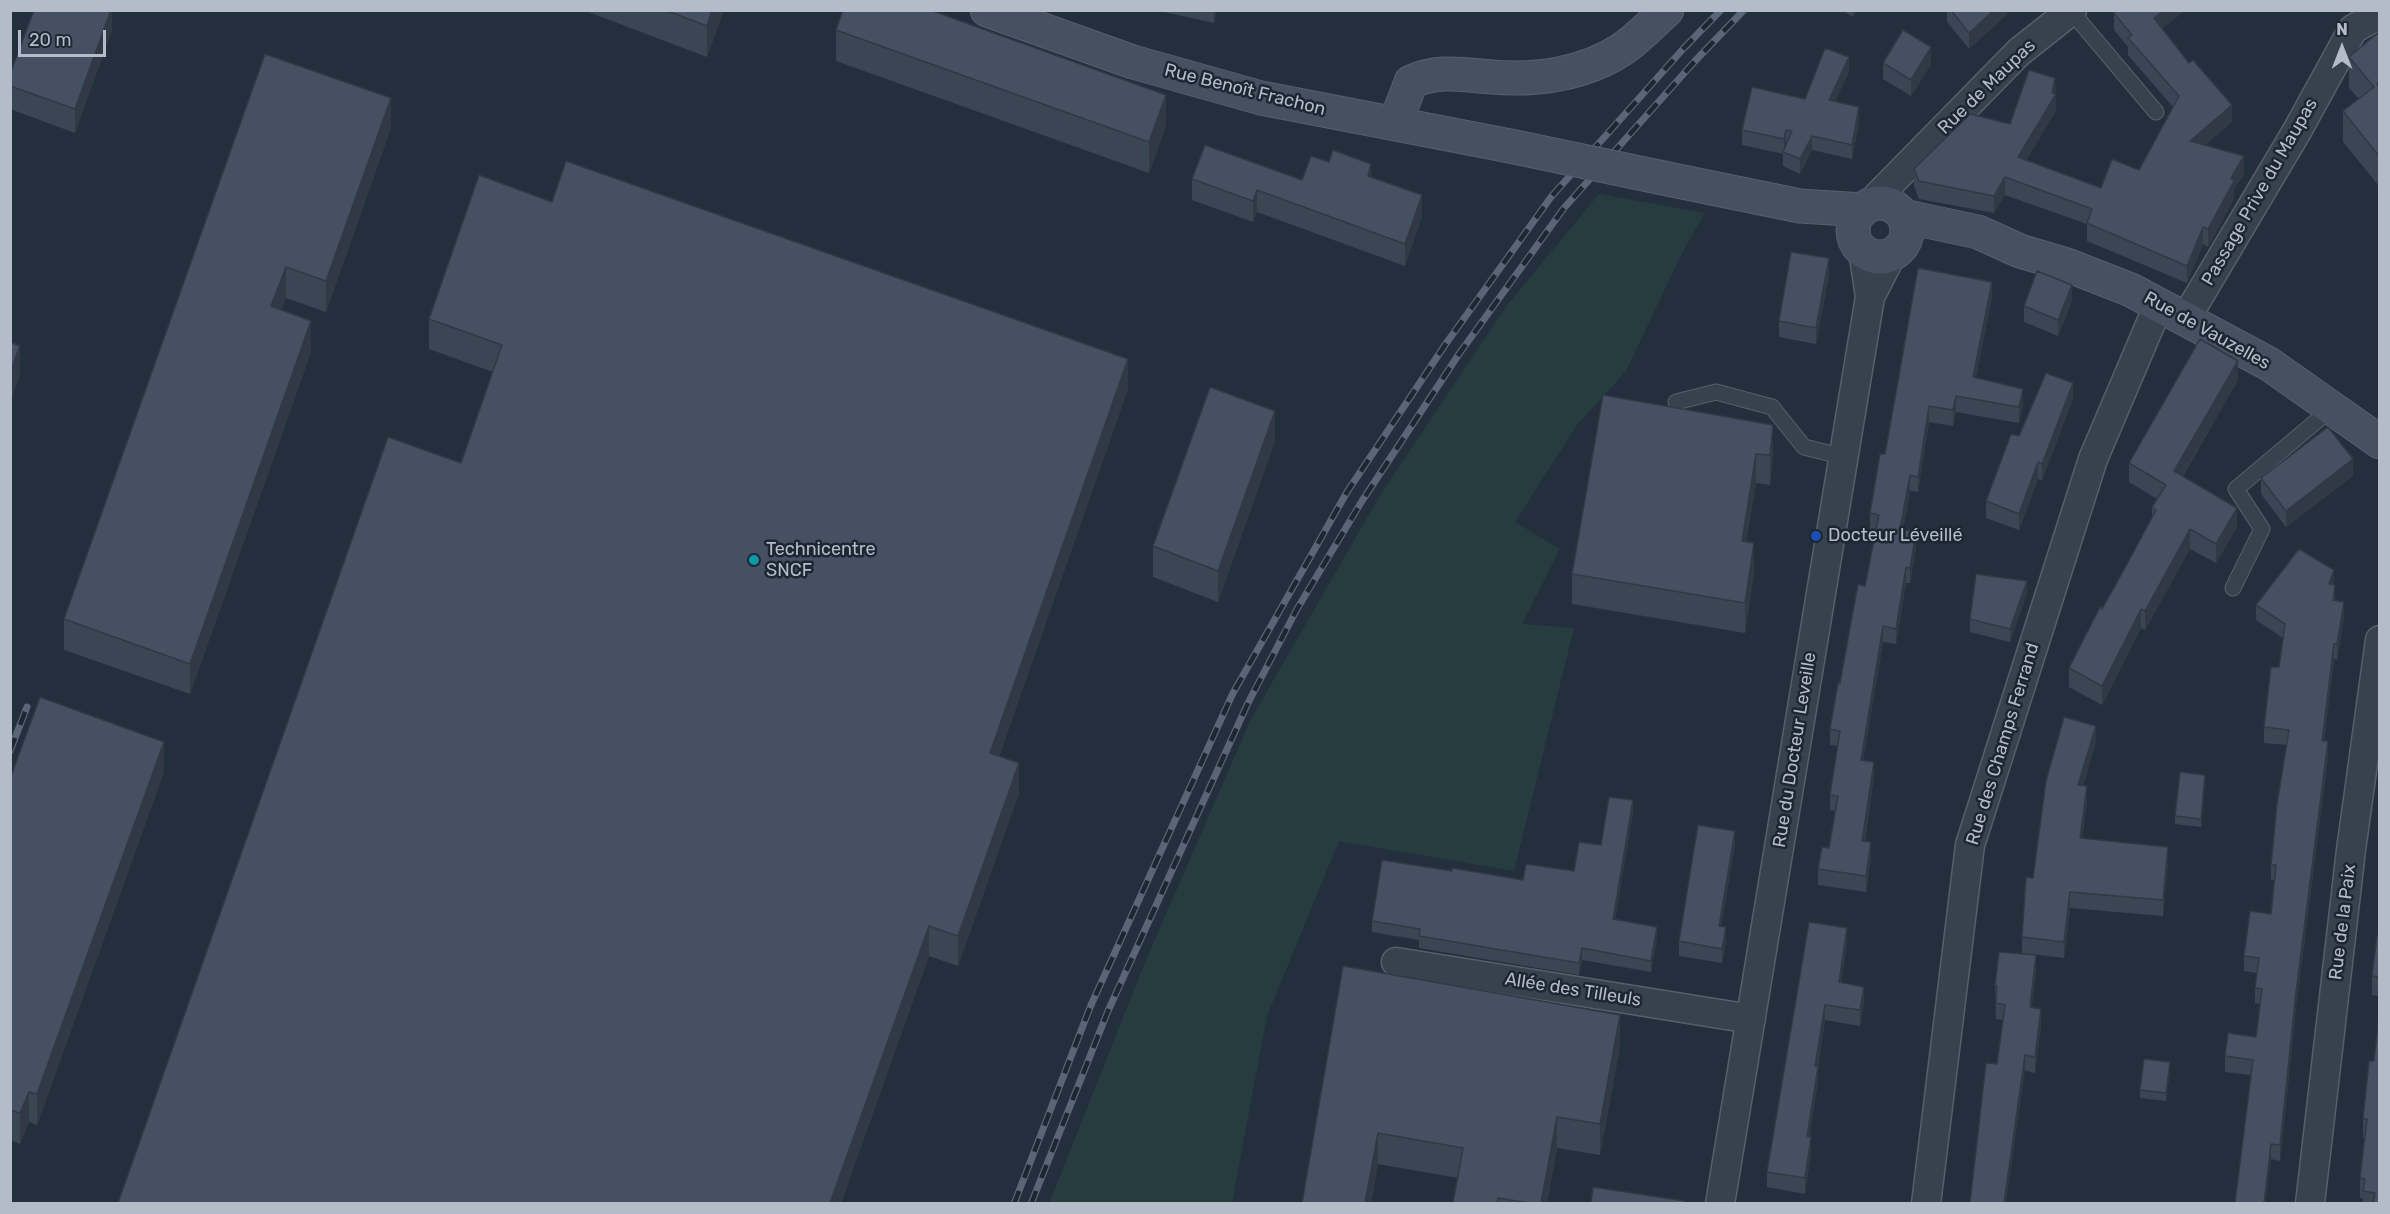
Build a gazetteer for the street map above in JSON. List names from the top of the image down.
{
  "streets": {
    "main road": ["Rue Benoît Frachon", "Rue de Vauzelles"],
    "street": [
      "Rue de Maupas",
      "Passage Prive du Maupas",
      "Rue des Champs Ferrand",
      "Rue du Docteur Leveille",
      "Rue de la Paix",
      "Allée des Tilleuls"
    ]
  },
  "crossings": [
    ["Rue de Maupas", "Rue Benoît Frachon"],
    ["Rue de Maupas", "Rue de Vauzelles"],
    ["Rue de Maupas", "Rue du Docteur Leveille"],
    ["Rue Benoît Frachon", "Rue de Vauzelles"],
    ["Rue Benoît Frachon", "Rue du Docteur Leveille"],
    ["Passage Prive du Maupas", "Rue de Vauzelles"],
    ["Passage Prive du Maupas", "Rue des Champs Ferrand"],
    ["Rue de Vauzelles", "Rue des Champs Ferrand"],
    ["Rue de Vauzelles", "Rue du Docteur Leveille"],
    ["Rue du Docteur Leveille", "Allée des Tilleuls"]
  ],
  "places": ["Docteur Léveillé", "Technicentre SNCF"],
  "scale_bar": "20 m",
  "north": "top"
}
